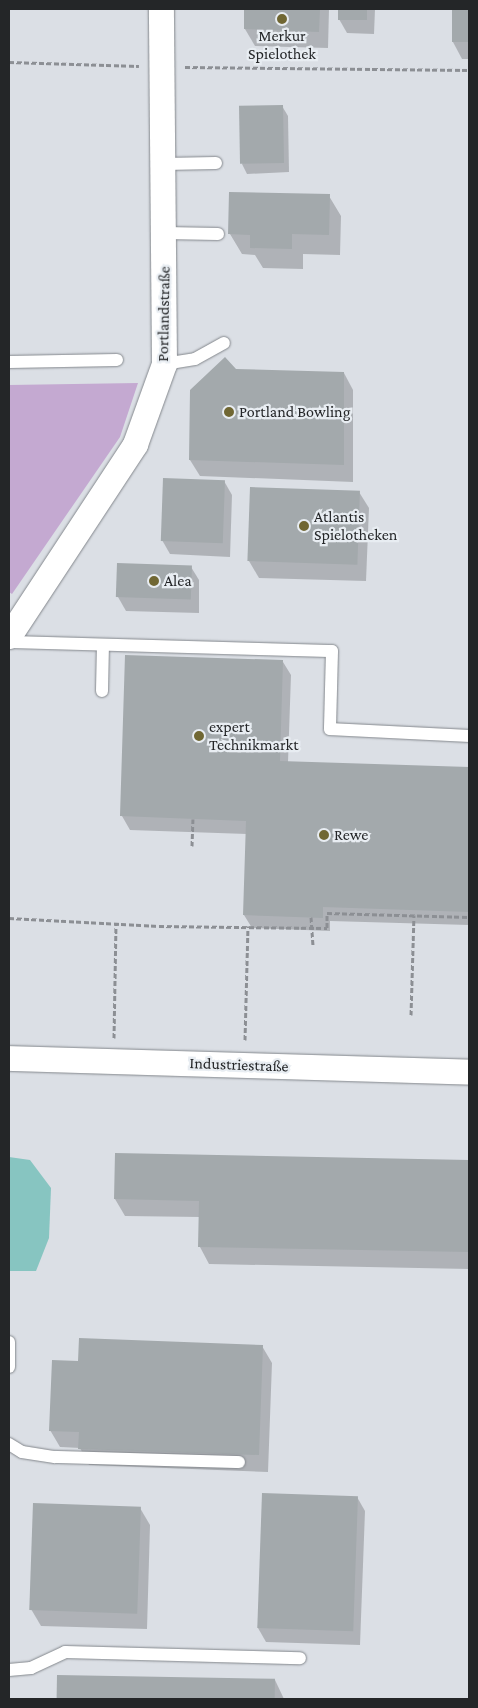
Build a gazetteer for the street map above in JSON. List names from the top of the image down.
{
  "streets": {
    "street": ["Portlandstraße", "Industriestraße"]
  },
  "places": [
    "Merkur Spielothek",
    "Portland Bowling",
    "Atlantis Spielotheken",
    "Alea",
    "expert Technikmarkt",
    "Rewe"
  ]
}
